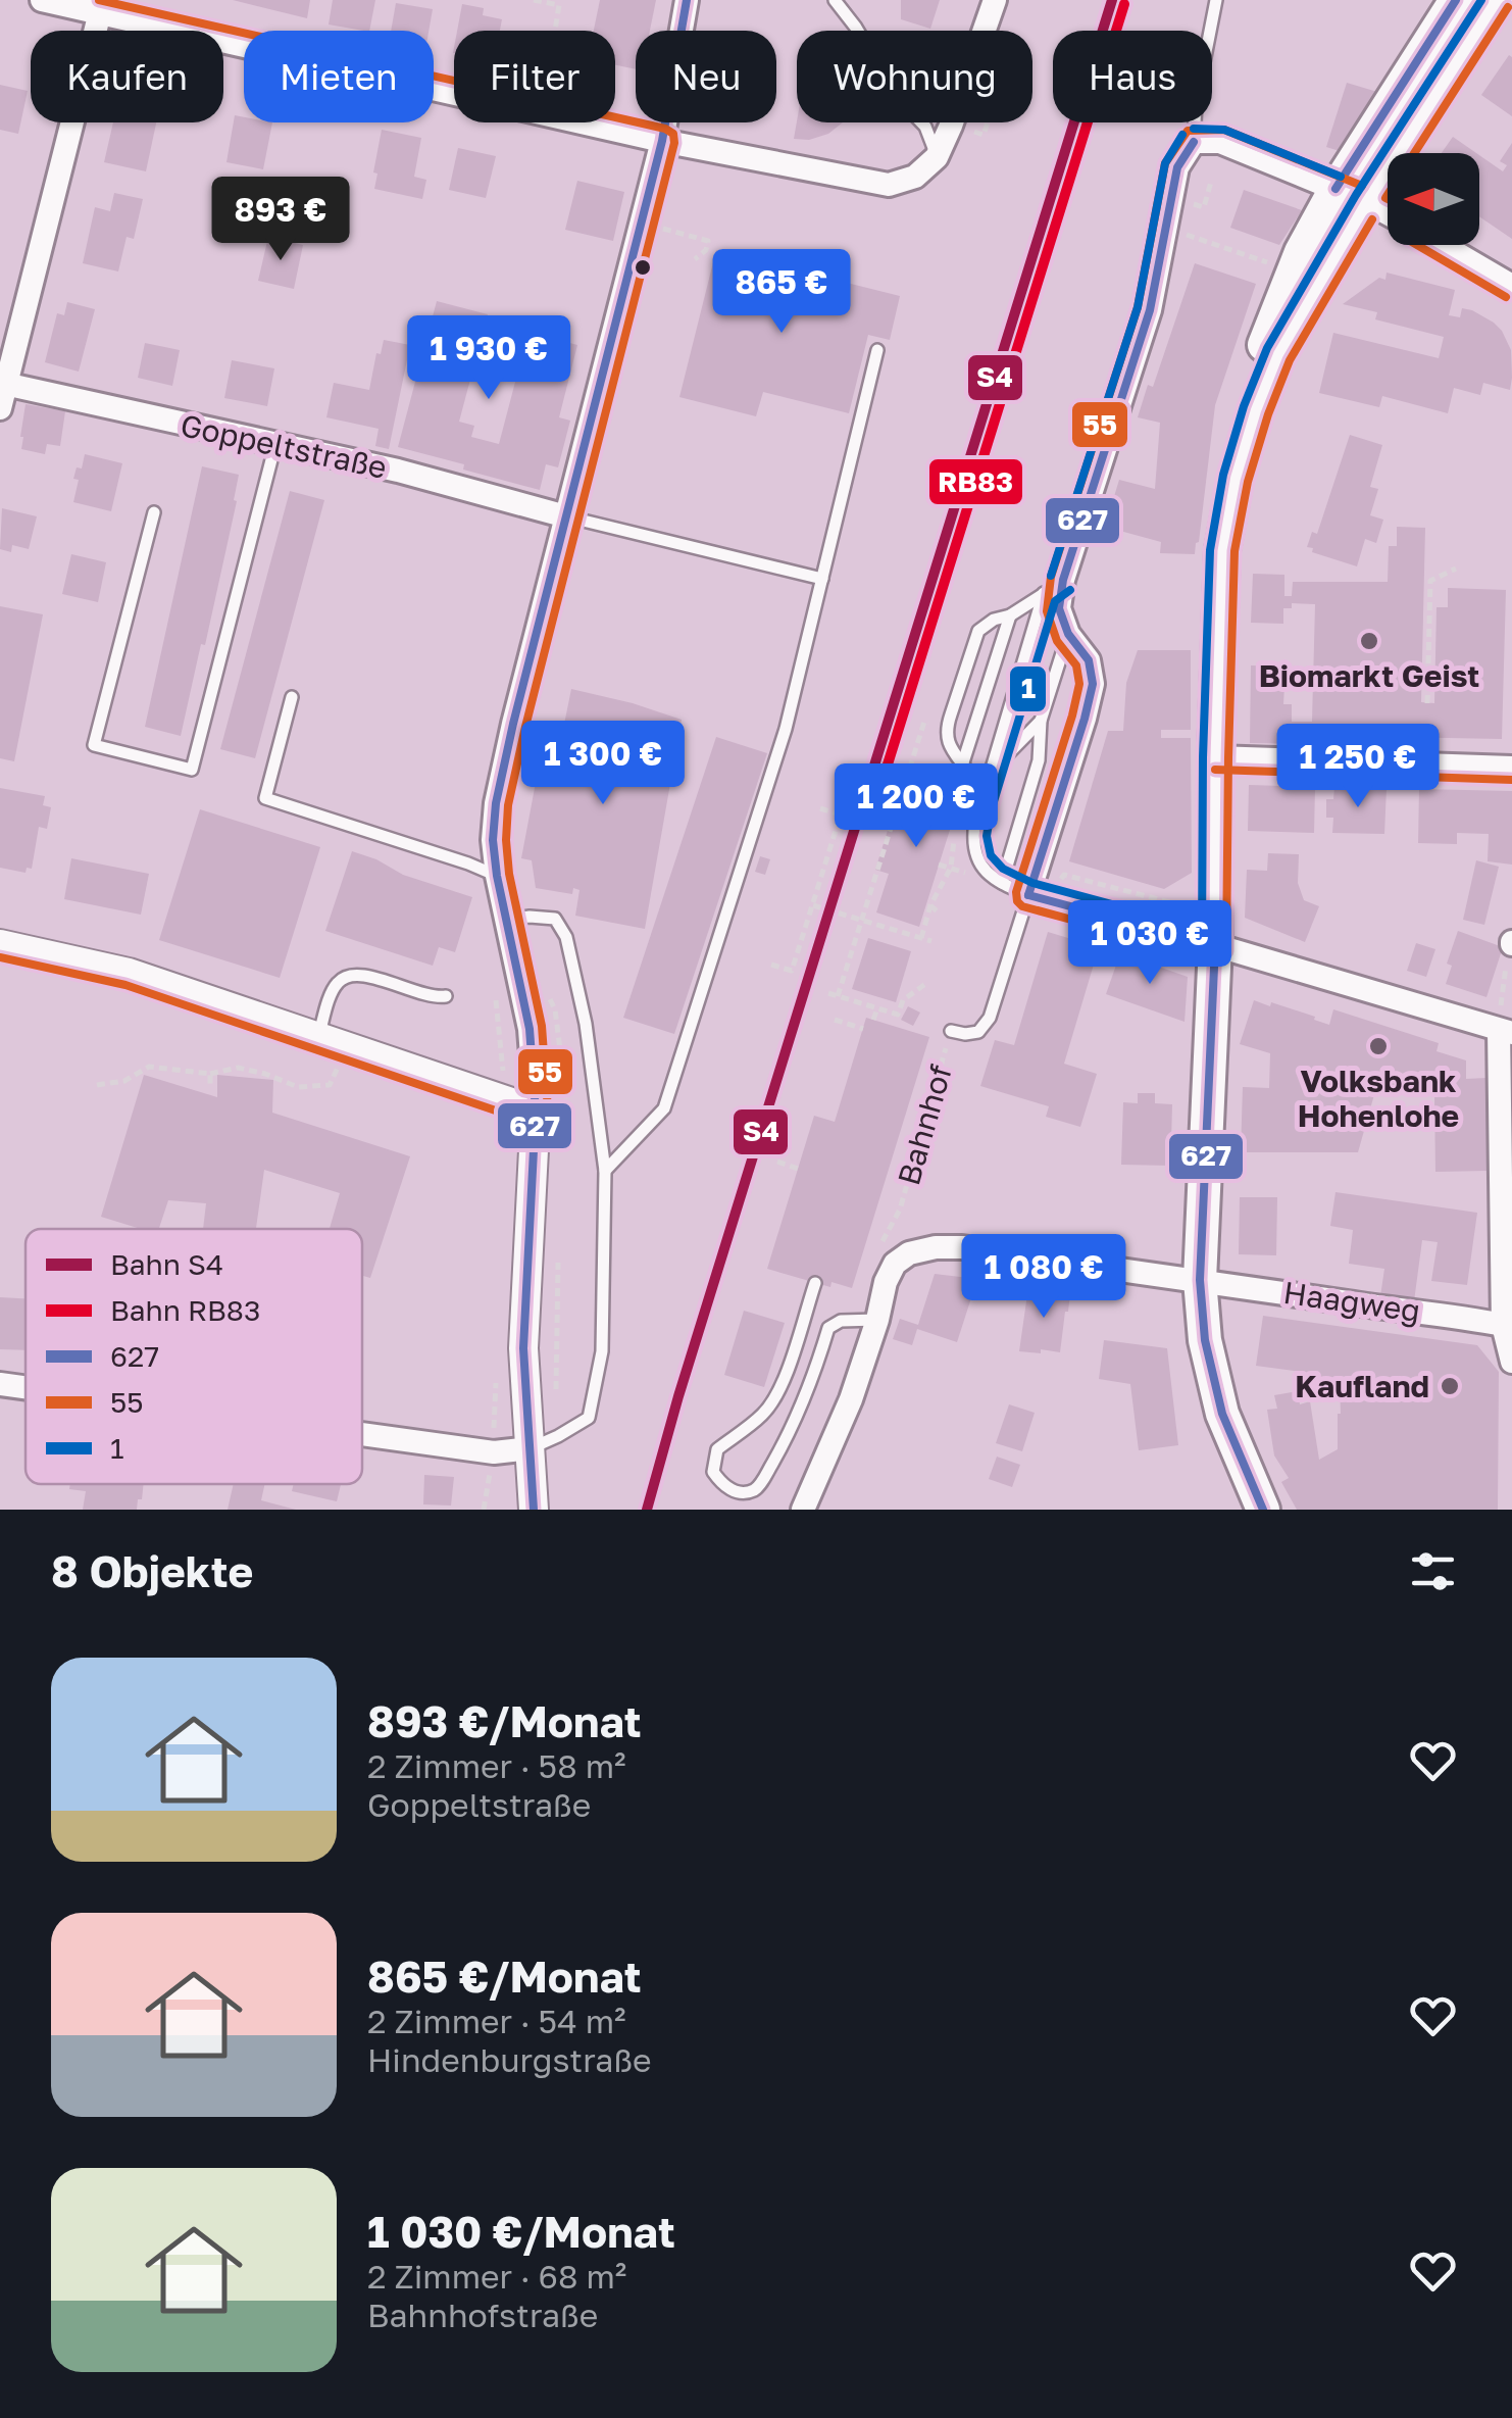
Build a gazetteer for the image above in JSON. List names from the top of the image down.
{
  "streets": {
    "street": ["Goppeltstraße", "Haagweg"],
    "lane": ["Bahnhof"]
  },
  "places": ["Biomarkt Geist", "Volksbank Hohenlohe", "Kaufland"],
  "lines": [
    "rail line S4",
    "transit line 627",
    "transit line 55",
    "transit line 1",
    "rail line RB83"
  ],
  "legend": [
    "Bahn S4",
    "Bahn RB83",
    "627",
    "55",
    "1"
  ],
  "north": "left",
  "page": {
    "chip": [
      "Kaufen",
      "Mieten",
      "Filter",
      "Neu",
      "Wohnung",
      "Haus"
    ],
    "price": [
      "893 €",
      "865 €",
      "1 930 €",
      "1 300 €",
      "1 250 €",
      "1 200 €",
      "1 030 €",
      "1 080 €"
    ],
    "heading": "8 Objekte",
    "list": [
      {
        "name": "893 €/Monat",
        "note": "2 Zimmer · 58 m² · Goppeltstraße"
      },
      {
        "name": "865 €/Monat",
        "note": "2 Zimmer · 54 m² · Hindenburgstraße"
      },
      {
        "name": "1 030 €/Monat",
        "note": "2 Zimmer · 68 m² · Bahnhofstraße"
      }
    ]
  }
}
